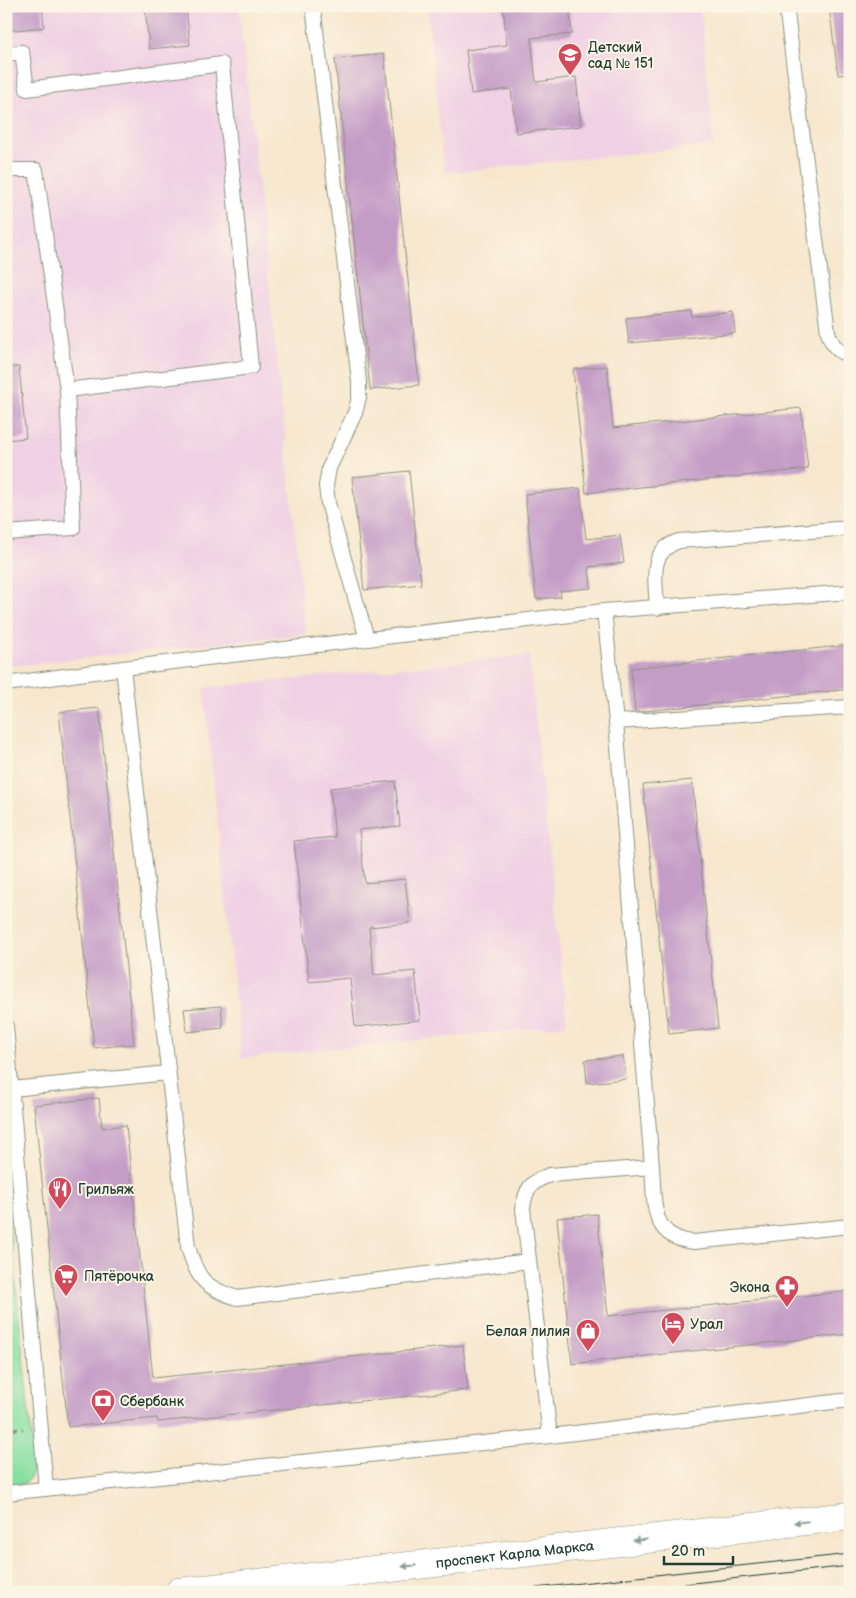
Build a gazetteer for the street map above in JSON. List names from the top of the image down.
{
  "streets": {
    "main road": ["проспект Карла Маркса"]
  },
  "one_way": ["проспект Карла Маркса"],
  "places": {
    "school or university": ["Детский сад № 151"],
    "restaurant": ["Грильяж"],
    "supermarket": ["Пятёрочка"],
    "pharmacy": ["Экона"],
    "hotel": ["Урал"],
    "shop": ["Белая лилия"],
    "bank": ["Сбербанк"]
  },
  "scale_bar": "20 m"
}
